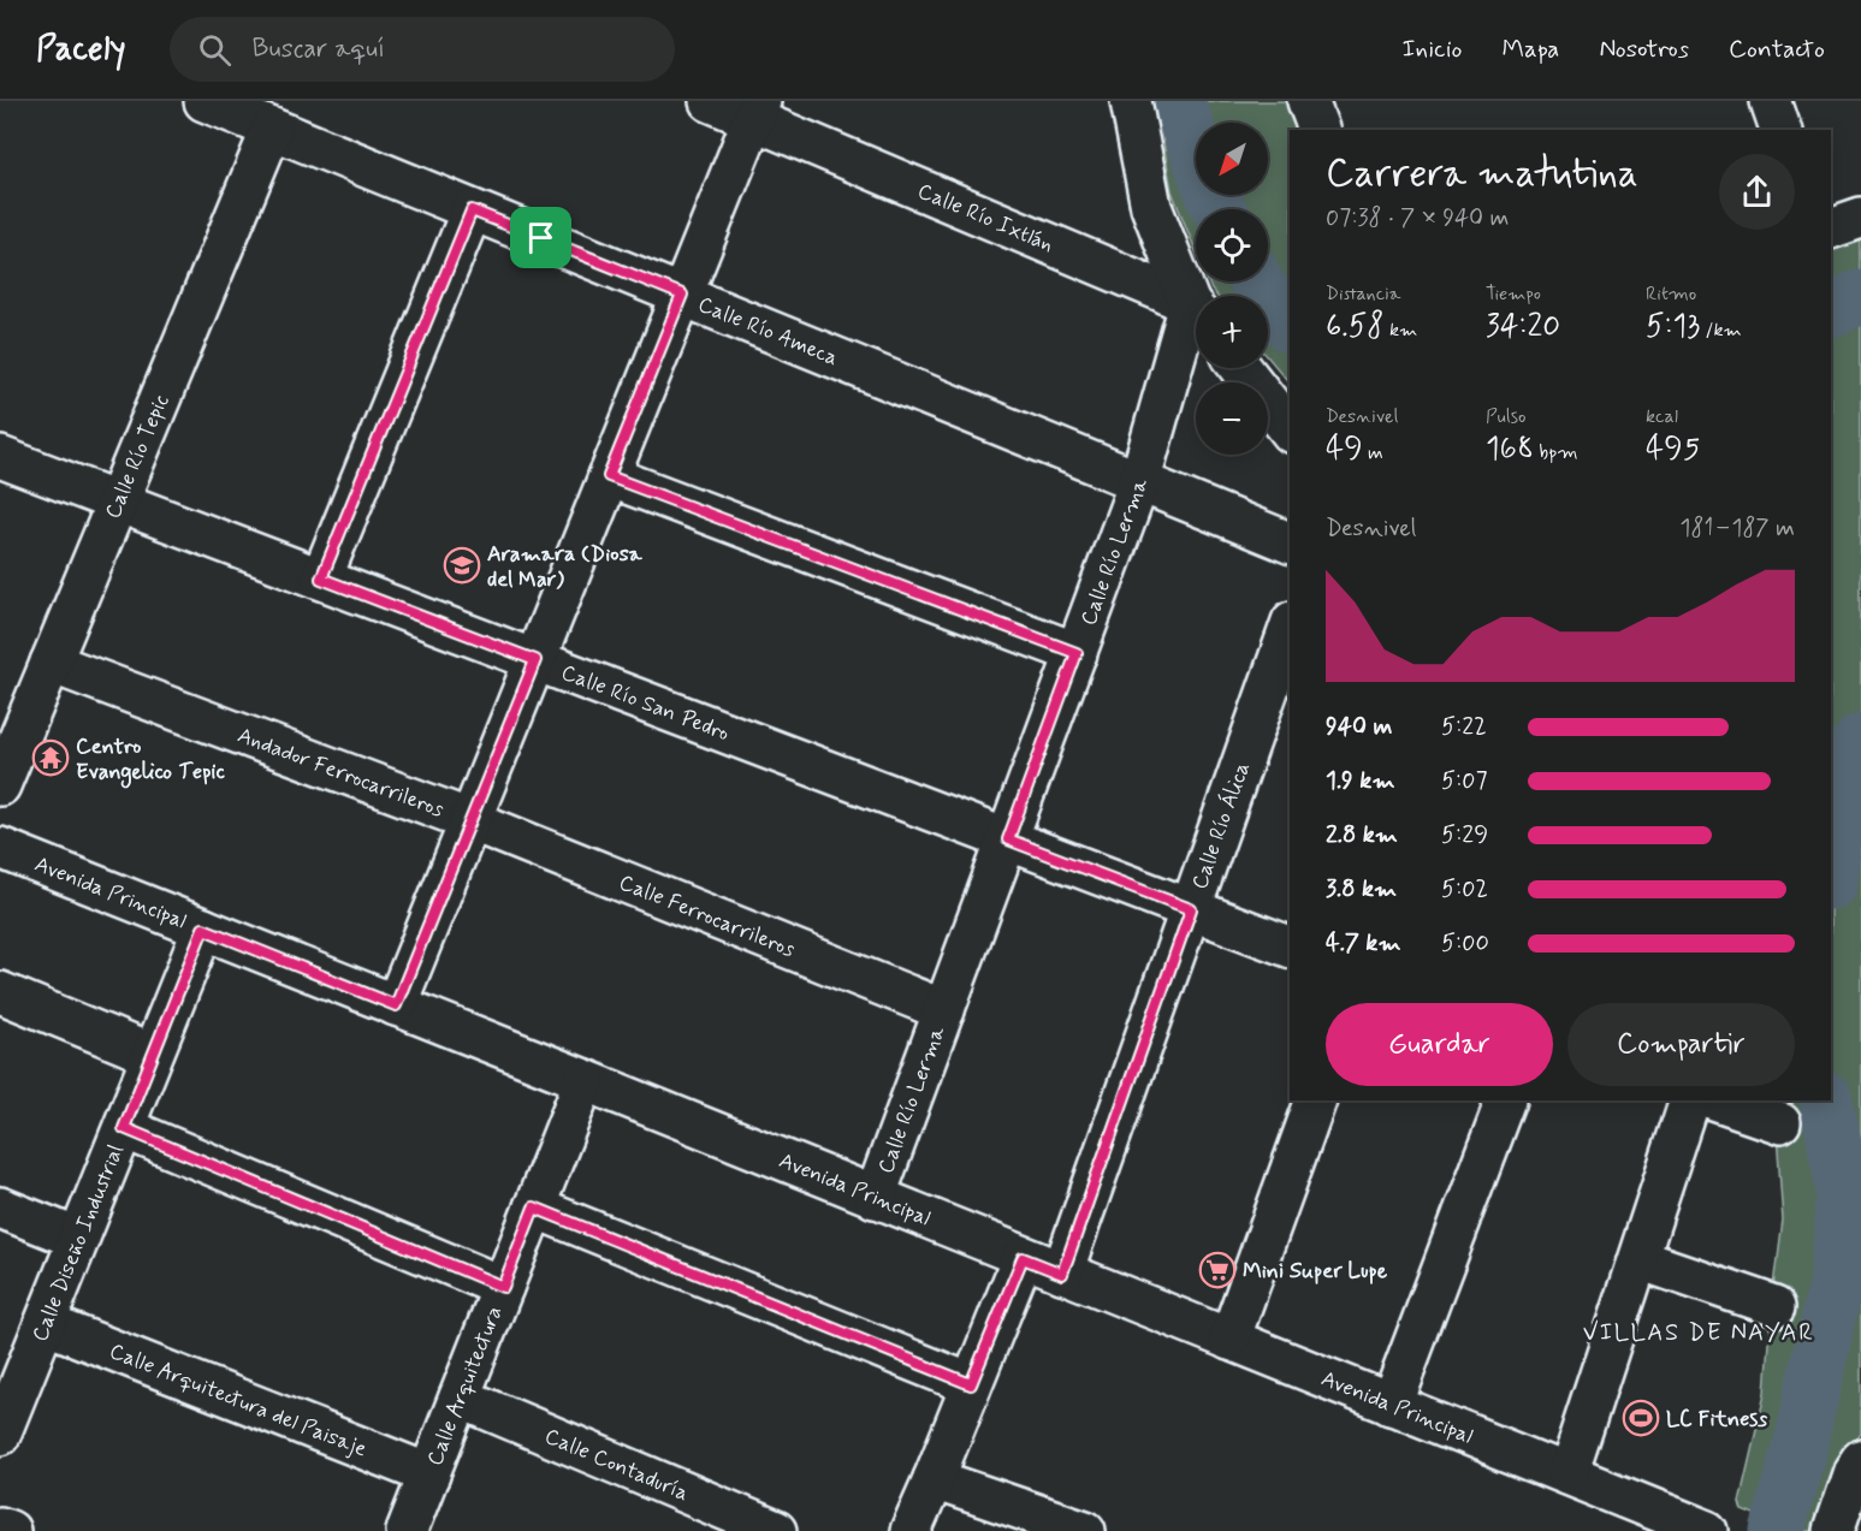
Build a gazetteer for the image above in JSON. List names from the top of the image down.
{
  "streets": {
    "street": [
      "Calle Río Ixtlán",
      "Calle Río Ameca",
      "Calle Río Tepic",
      "Calle Río Lerma",
      "Calle Río San Pedro",
      "Andador Ferrocarrileros",
      "Calle Río Álica",
      "Avenida Principal",
      "Calle Ferrocarrileros",
      "Calle Diseño Industrial",
      "Calle Arquitectura",
      "Calle Arquitectura del Paisaje",
      "Calle Contaduría"
    ]
  },
  "crossings": [
    ["Calle Río Ameca", "Calle Río Tepic"],
    ["Calle Río Ameca", "Calle Río Lerma"],
    ["Calle Río Tepic", "Calle Río San Pedro"],
    ["Calle Río Tepic", "Andador Ferrocarrileros"],
    ["Calle Río Lerma", "Calle Río San Pedro"],
    ["Calle Río Lerma", "Avenida Principal"],
    ["Calle Río Lerma", "Calle Ferrocarrileros"],
    ["Calle Río San Pedro", "Calle Río Álica"],
    ["Andador Ferrocarrileros", "Calle Ferrocarrileros"],
    ["Calle Río Álica", "Avenida Principal"],
    ["Avenida Principal", "Calle Diseño Industrial"],
    ["Avenida Principal", "Calle Arquitectura"],
    ["Calle Diseño Industrial", "Calle Arquitectura del Paisaje"],
    ["Calle Arquitectura", "Calle Arquitectura del Paisaje"],
    ["Calle Arquitectura", "Calle Contaduría"]
  ],
  "districts": ["VILLAS DE NAYAR"],
  "places": {
    "school or university": ["Aramara (Diosa del Mar)"],
    "temple": ["Centro Evangelico Tepic"],
    "supermarket": ["Mini Super Lupe"],
    "sports": ["LC Fitness"]
  },
  "north": "bottom left",
  "page": {
    "header": "Pacely",
    "search": "Buscar aquí",
    "nav": [
      "Inicio",
      "Mapa",
      "Nosotros",
      "Contacto"
    ],
    "map_buttons": ["+", "−"],
    "heading": ["Carrera matutina", "07:38 · 7 × 940 m"],
    "stats": [
      ["Distancia", "6.58 km"],
      ["Tiempo", "34:20"],
      ["Ritmo", "5:13 /km"],
      ["Desnivel", "49 m"],
      ["Pulso", "168 bpm"],
      ["kcal", "495"]
    ],
    "chart": ["Desnivel", "181–187 m"],
    "list": [
      {
        "name": "940 m",
        "note": "5:22"
      },
      {
        "name": "1.9 km",
        "note": "5:07"
      },
      {
        "name": "2.8 km",
        "note": "5:29"
      },
      {
        "name": "3.8 km",
        "note": "5:02"
      },
      {
        "name": "4.7 km",
        "note": "5:00"
      }
    ],
    "buttons": ["Guardar", "Compartir"]
  }
}
